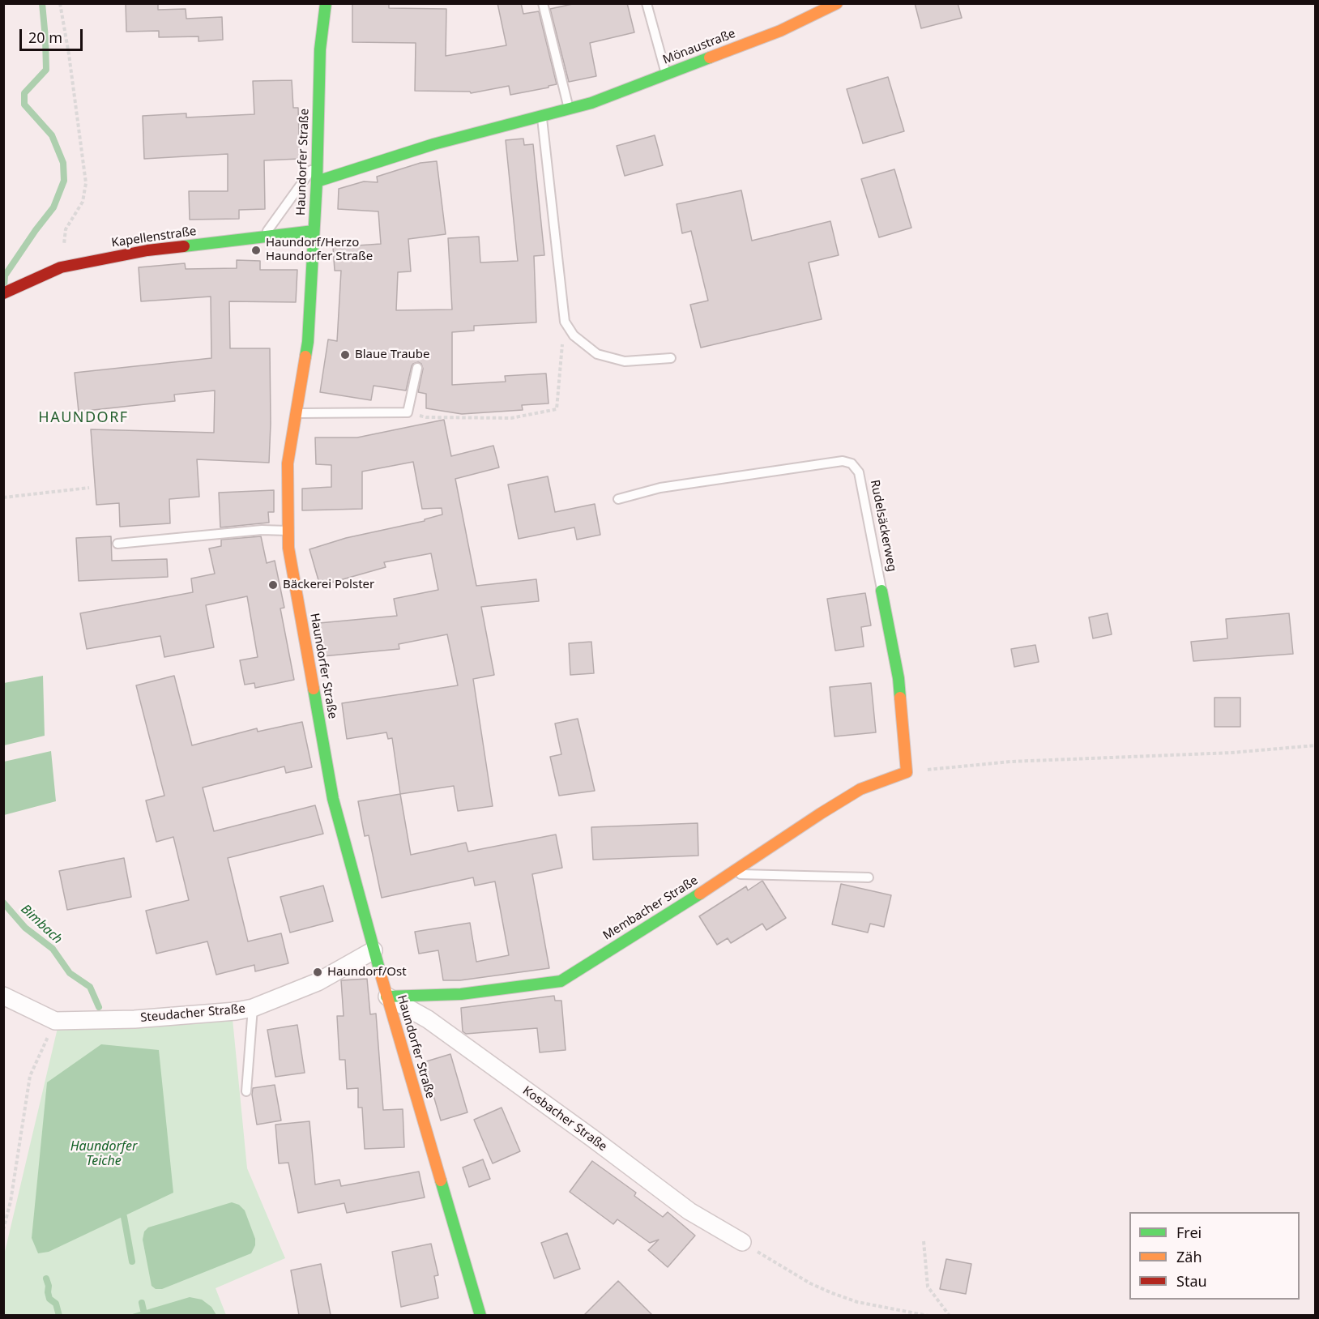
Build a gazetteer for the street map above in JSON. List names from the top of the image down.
{
  "streets": {
    "street": [
      "Mönaustraße",
      "Haundorfer Straße",
      "Kapellenstraße",
      "Rudelsäckerweg",
      "Membacher Straße",
      "Steudacher Straße",
      "Kosbacher Straße"
    ]
  },
  "crossings": [
    ["Mönaustraße", "Haundorfer Straße"],
    ["Haundorfer Straße", "Kapellenstraße"],
    ["Haundorfer Straße", "Membacher Straße"],
    ["Haundorfer Straße", "Steudacher Straße"],
    ["Haundorfer Straße", "Kosbacher Straße"],
    ["Rudelsäckerweg", "Membacher Straße"],
    ["Membacher Straße", "Kosbacher Straße"]
  ],
  "districts": ["HAUNDORF"],
  "water": ["Bimbach", "Haundorfer Teiche"],
  "places": [
    "Haundorf/Herzo Haundorfer Straße",
    "Blaue Traube",
    "Bäckerei Polster",
    "Haundorf/Ost"
  ],
  "legend": ["Frei", "Zäh", "Stau"],
  "scale_bar": "20 m"
}
